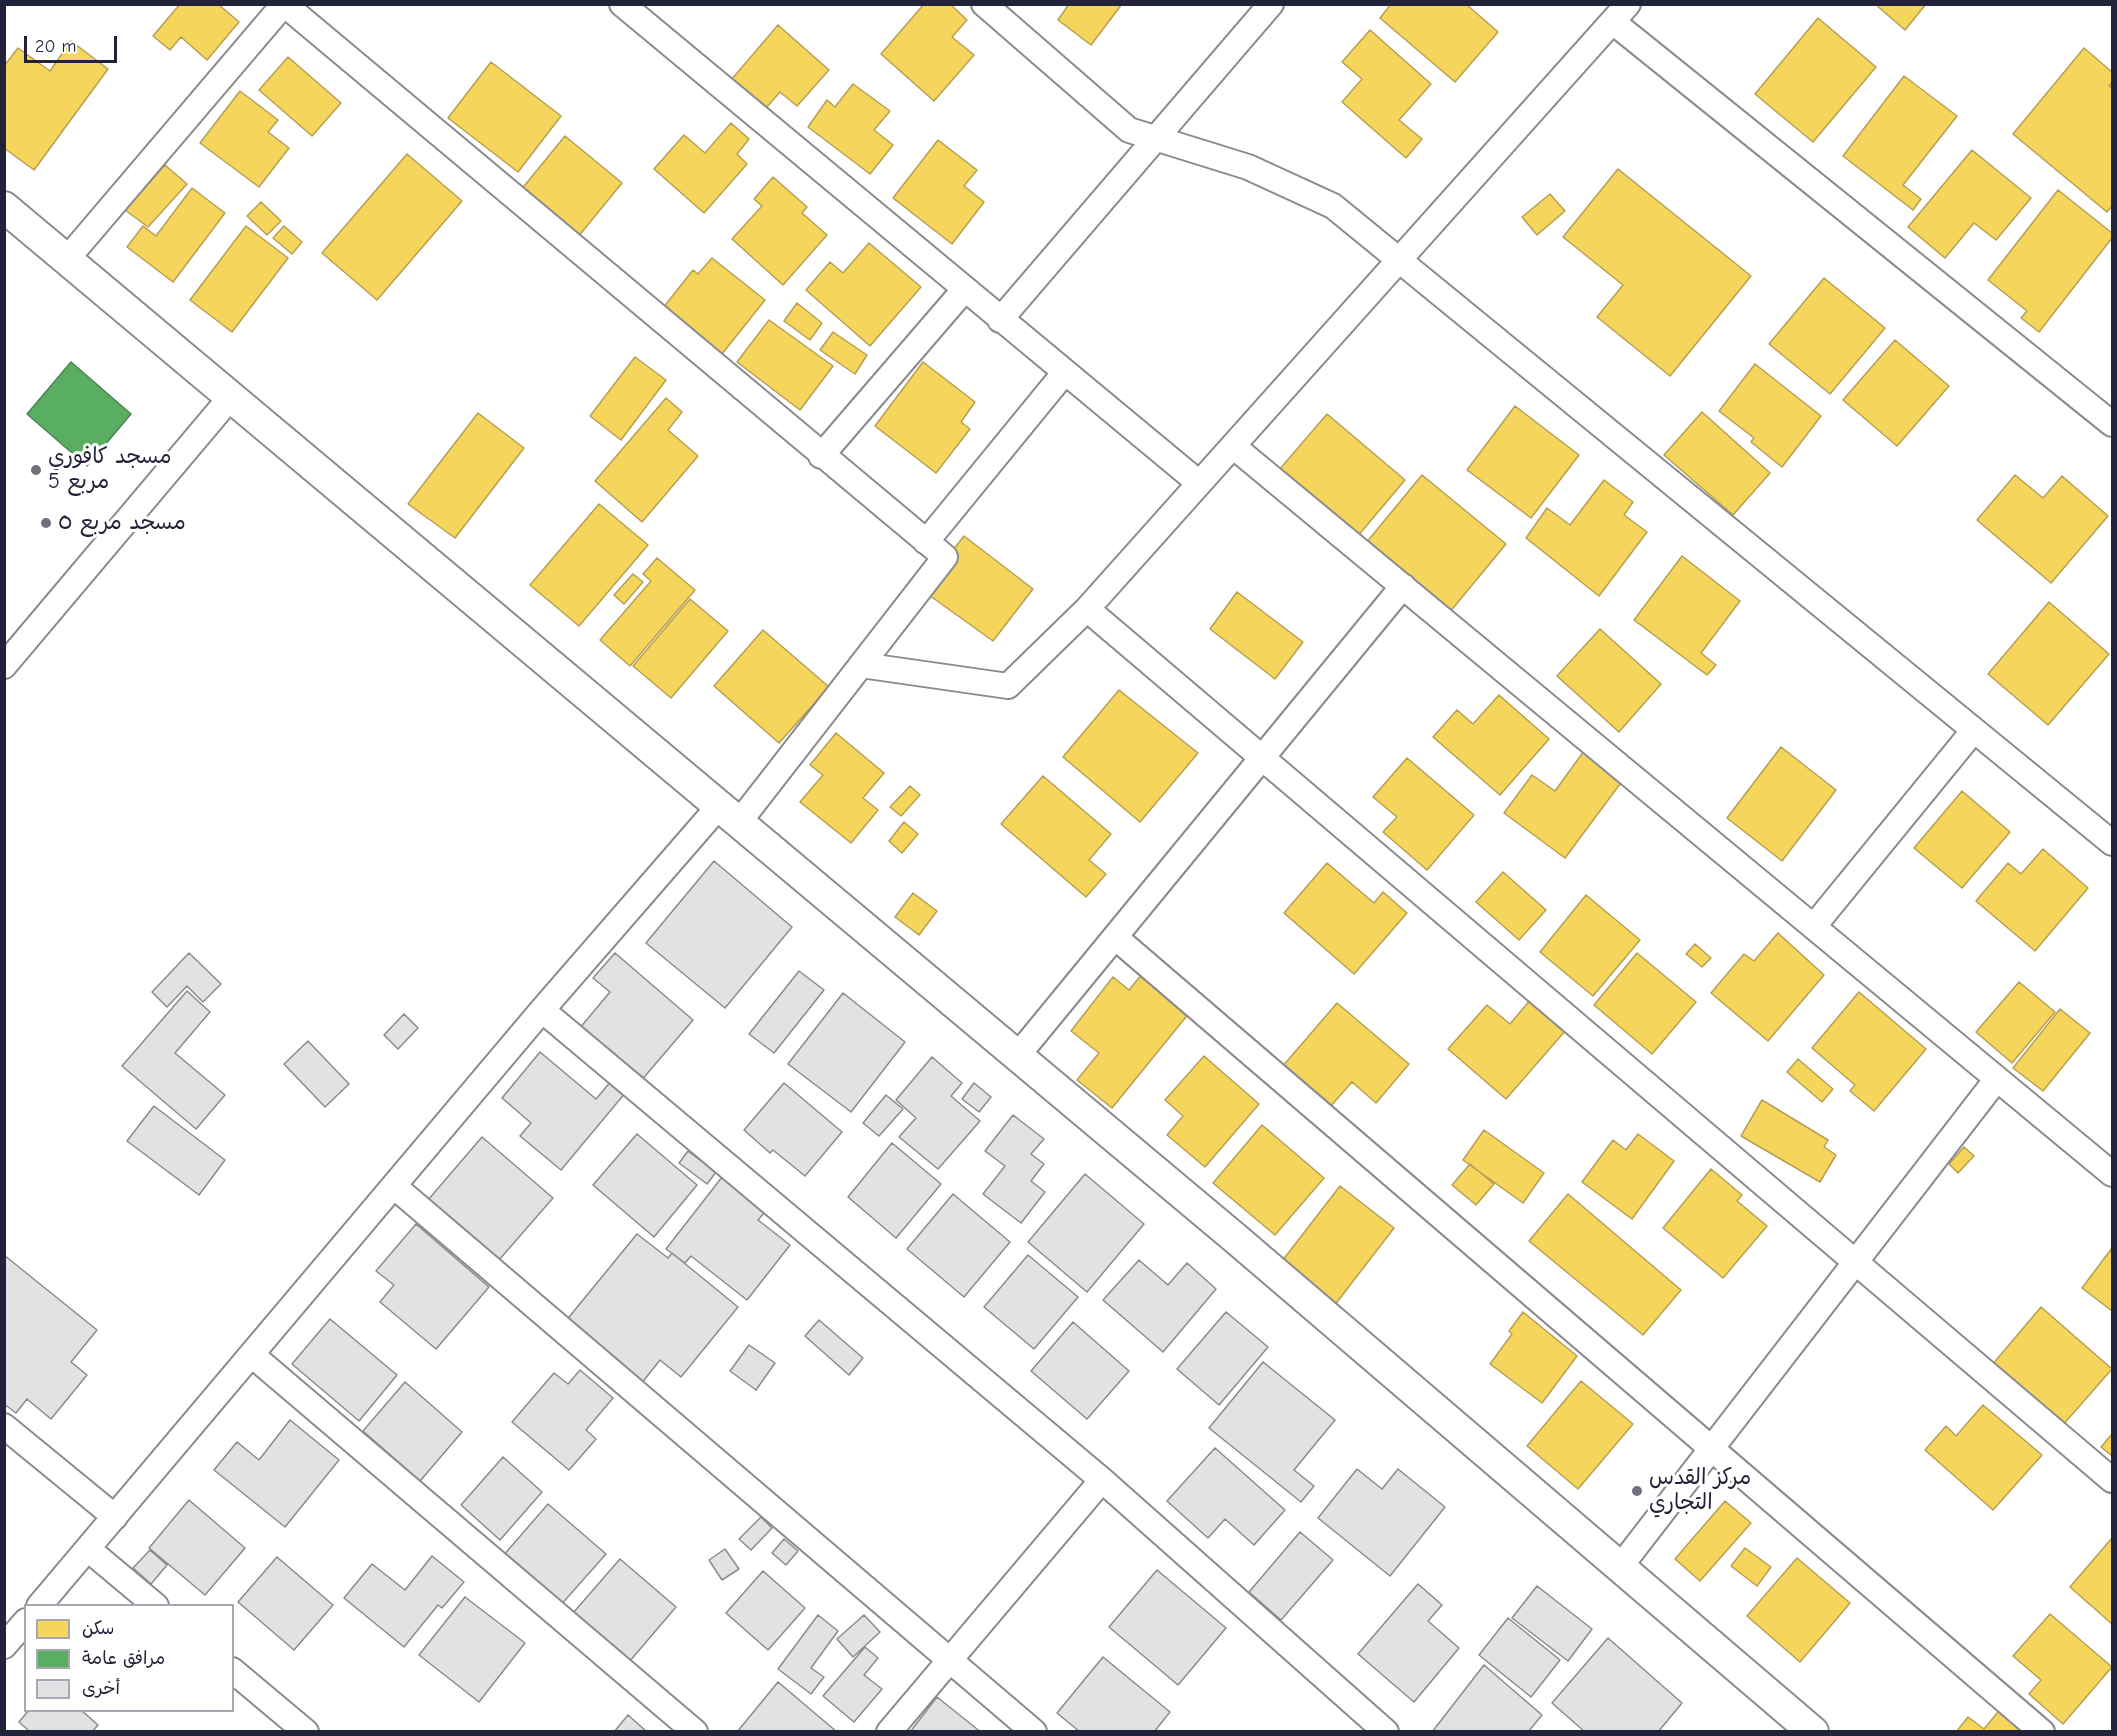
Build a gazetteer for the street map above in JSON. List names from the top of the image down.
{
  "places": ["مسجد كافوري مربع 5", "مسجد مربع ٥", "مركز القدس التجاري"],
  "legend": ["سكن", "مرافق عامة", "أخرى"],
  "scale_bar": "20 m"
}
